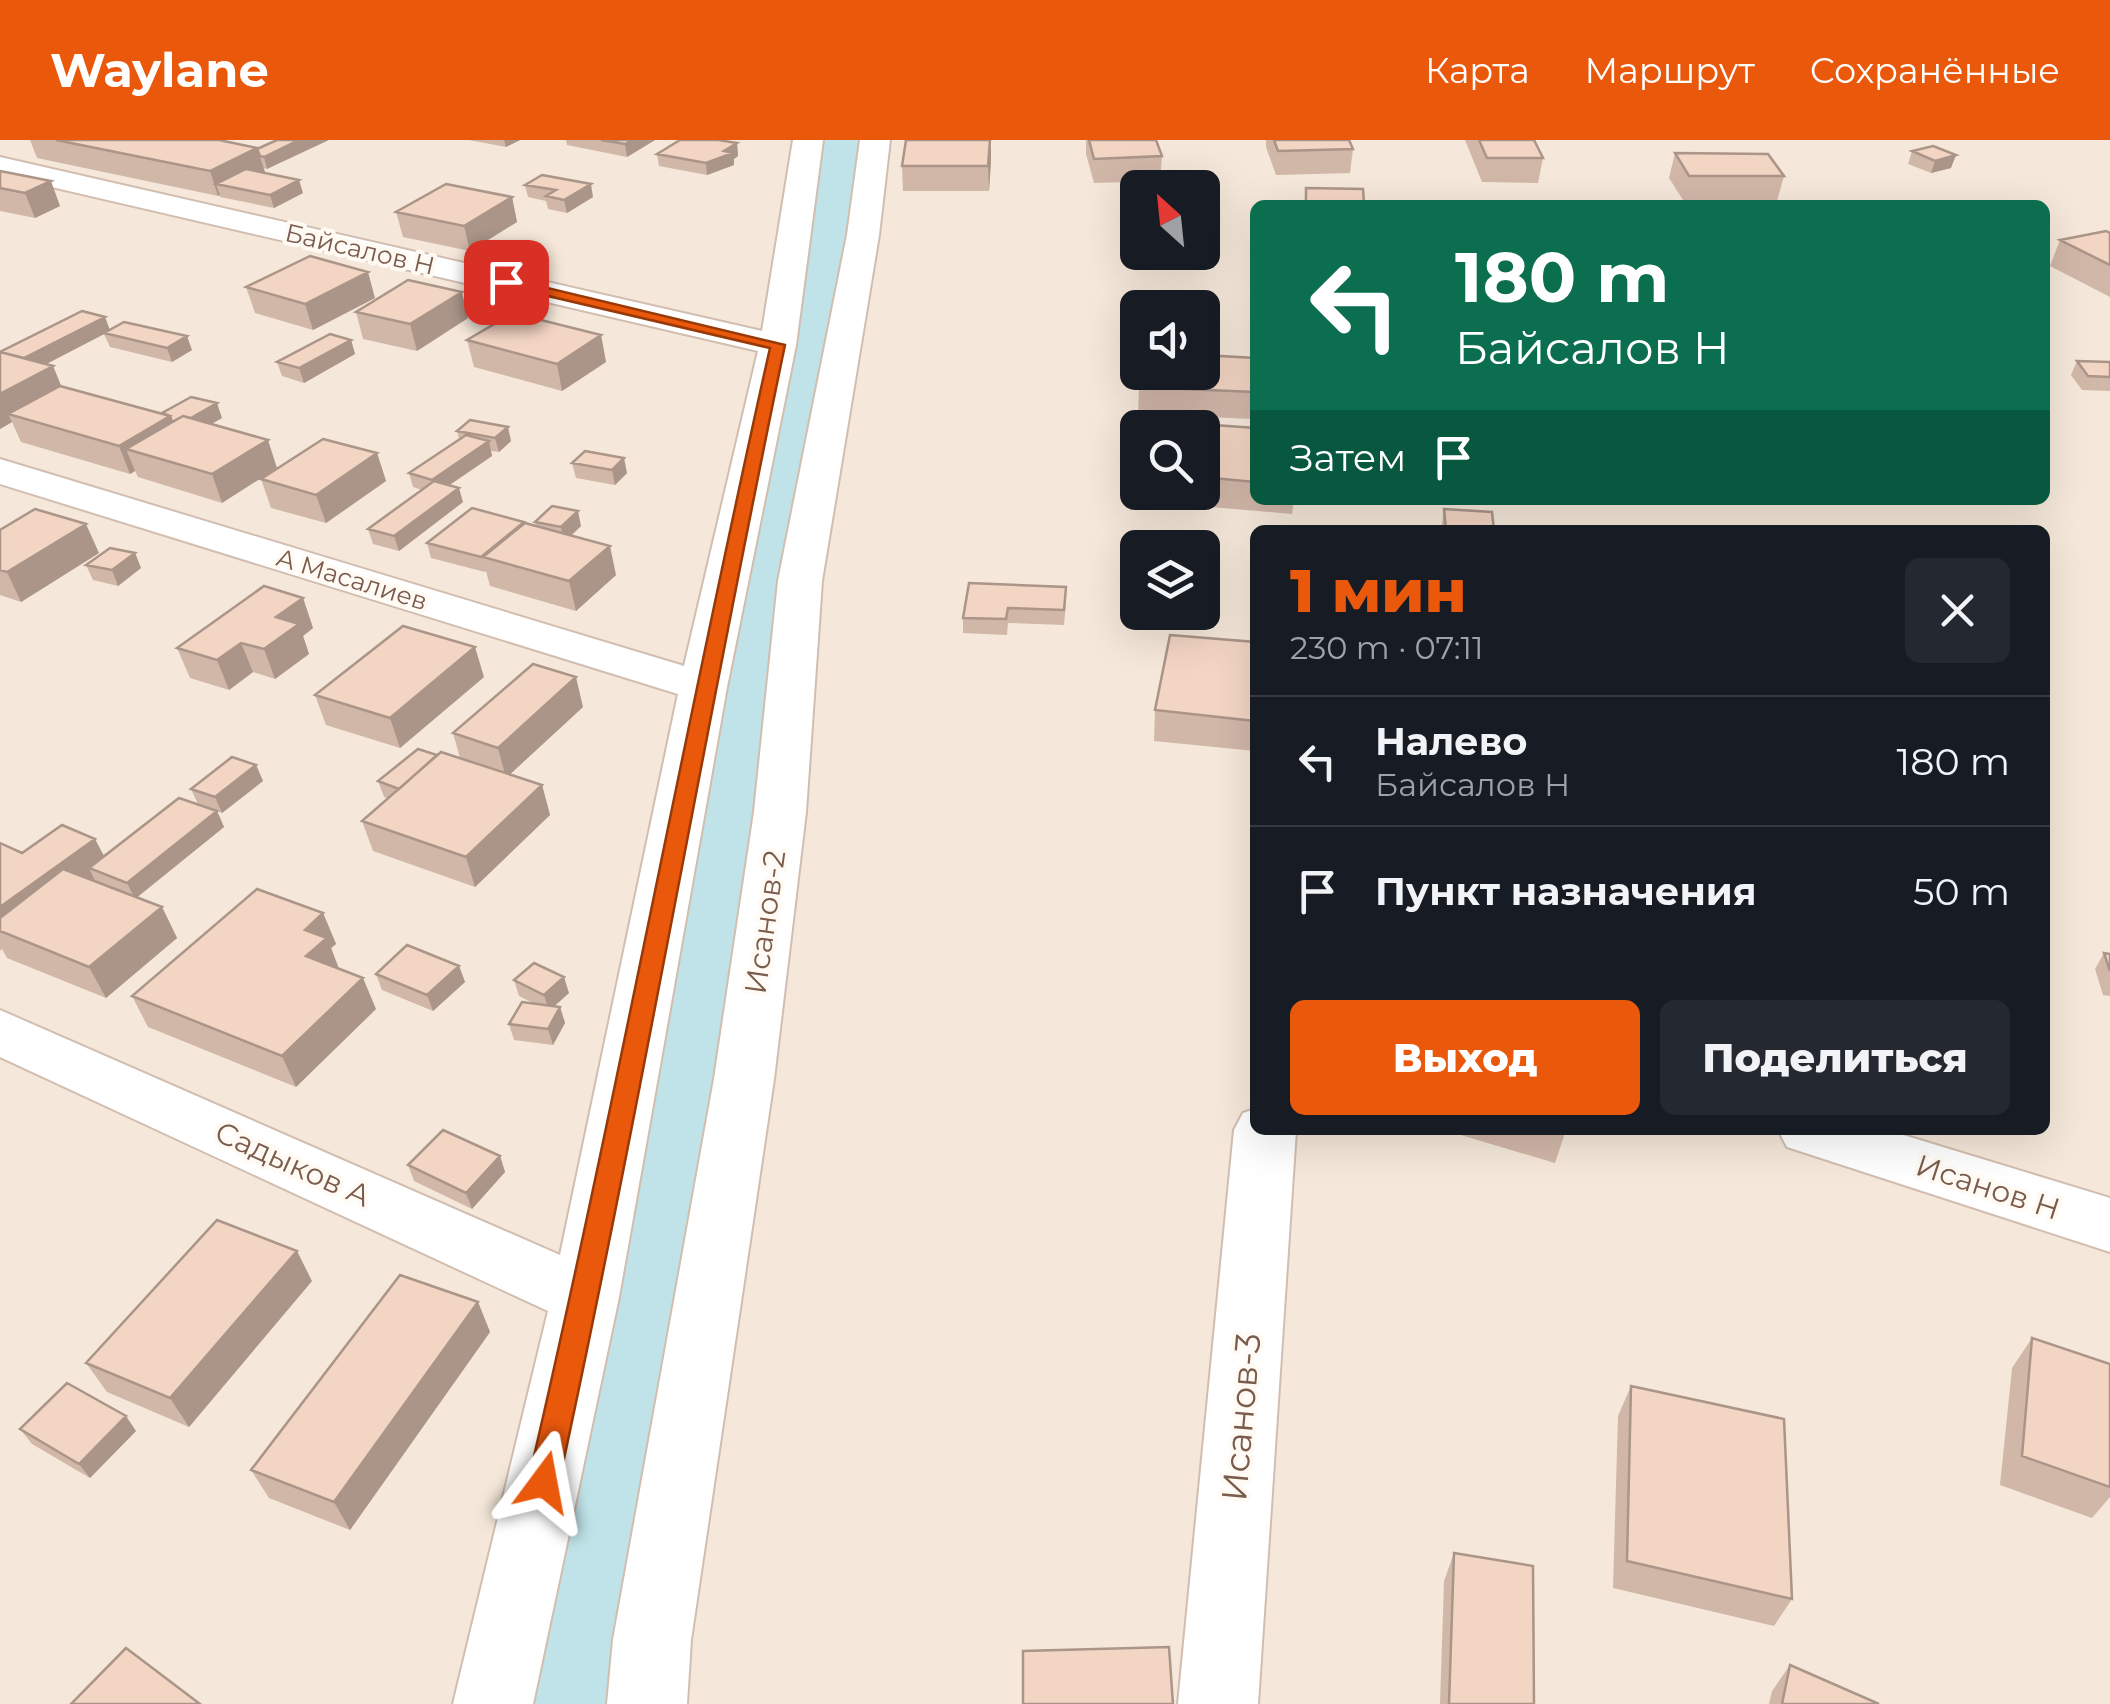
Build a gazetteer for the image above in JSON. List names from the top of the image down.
{
  "streets": {
    "street": [
      "Байсалов Н",
      "А Масалиев",
      "Исанов-2",
      "Садыков А",
      "Исанов Н",
      "Исанов-3"
    ]
  },
  "north": "top left",
  "page": {
    "header": "Waylane",
    "nav": ["Карта", "Маршрут", "Сохранённые"],
    "turn": ["180 m", "Байсалов Н"],
    "then": "Затем",
    "heading": ["1 мин", "230 m · 07:11"],
    "list": [
      {
        "name": "Налево",
        "note": "Байсалов Н",
        "value": "180 m"
      },
      {
        "name": "Пункт назначения",
        "value": "50 m"
      }
    ],
    "buttons": ["Выход", "Поделиться"]
  }
}
